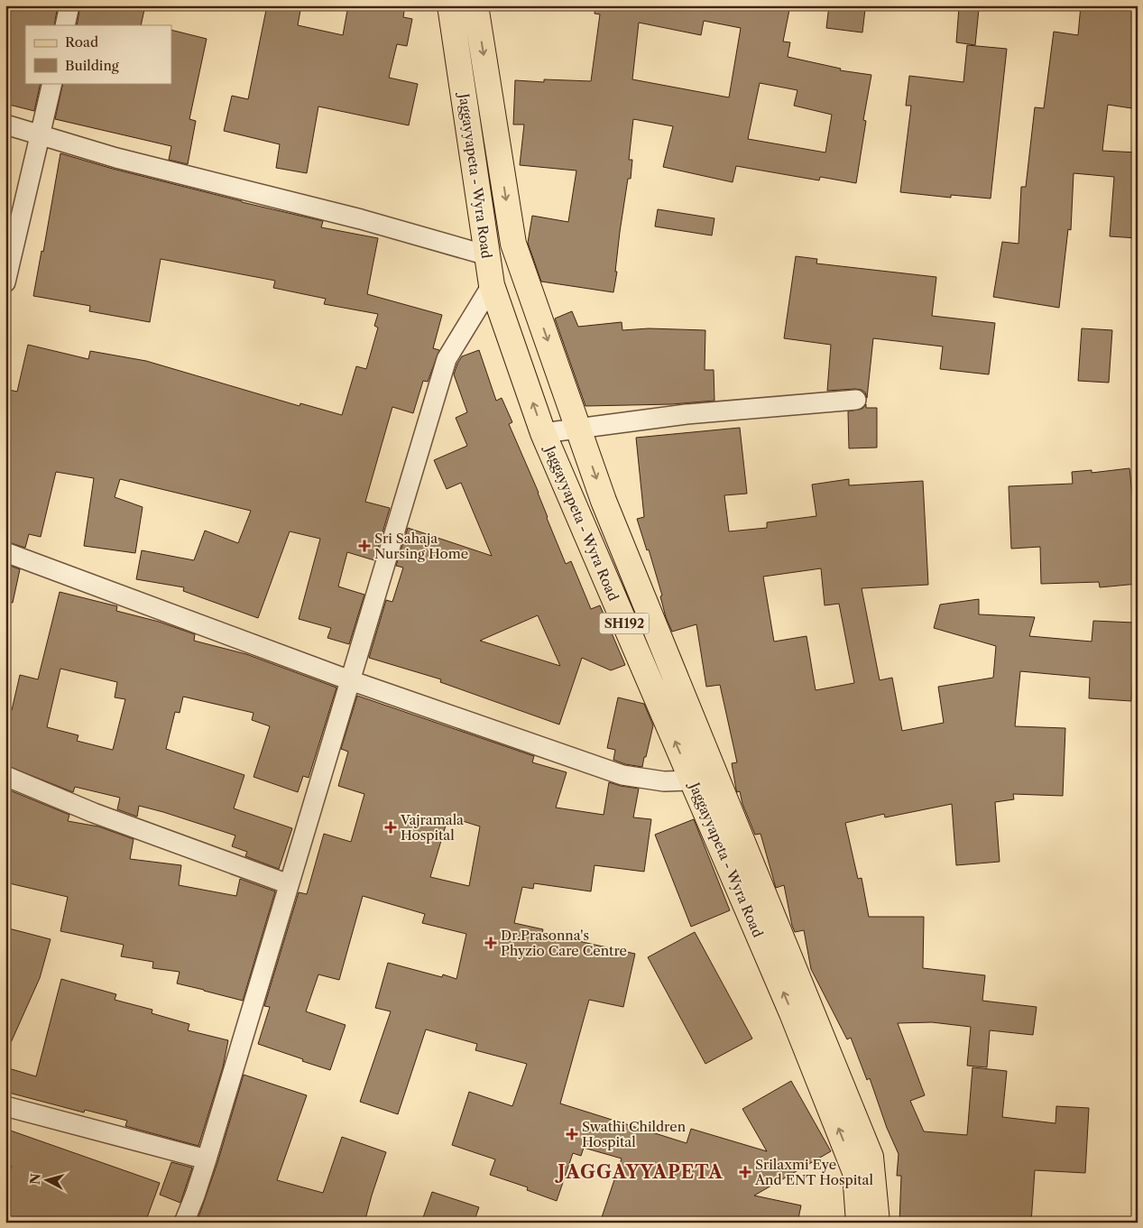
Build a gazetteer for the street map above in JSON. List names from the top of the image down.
{
  "streets": {
    "main road": ["Jaggayyapeta - Wyra Road", "SH192"]
  },
  "districts": ["JAGGAYYAPETA"],
  "places": {
    "health": [
      "Sri Sahaja Nursing Home",
      "Vajramala Hospital",
      "Dr.Prasonna's Phyzio Care Centre",
      "Swathi Children Hospital",
      "Srilaxmi Eye And ENT Hospital"
    ]
  },
  "legend": ["Road", "Building"],
  "north": "left"
}
